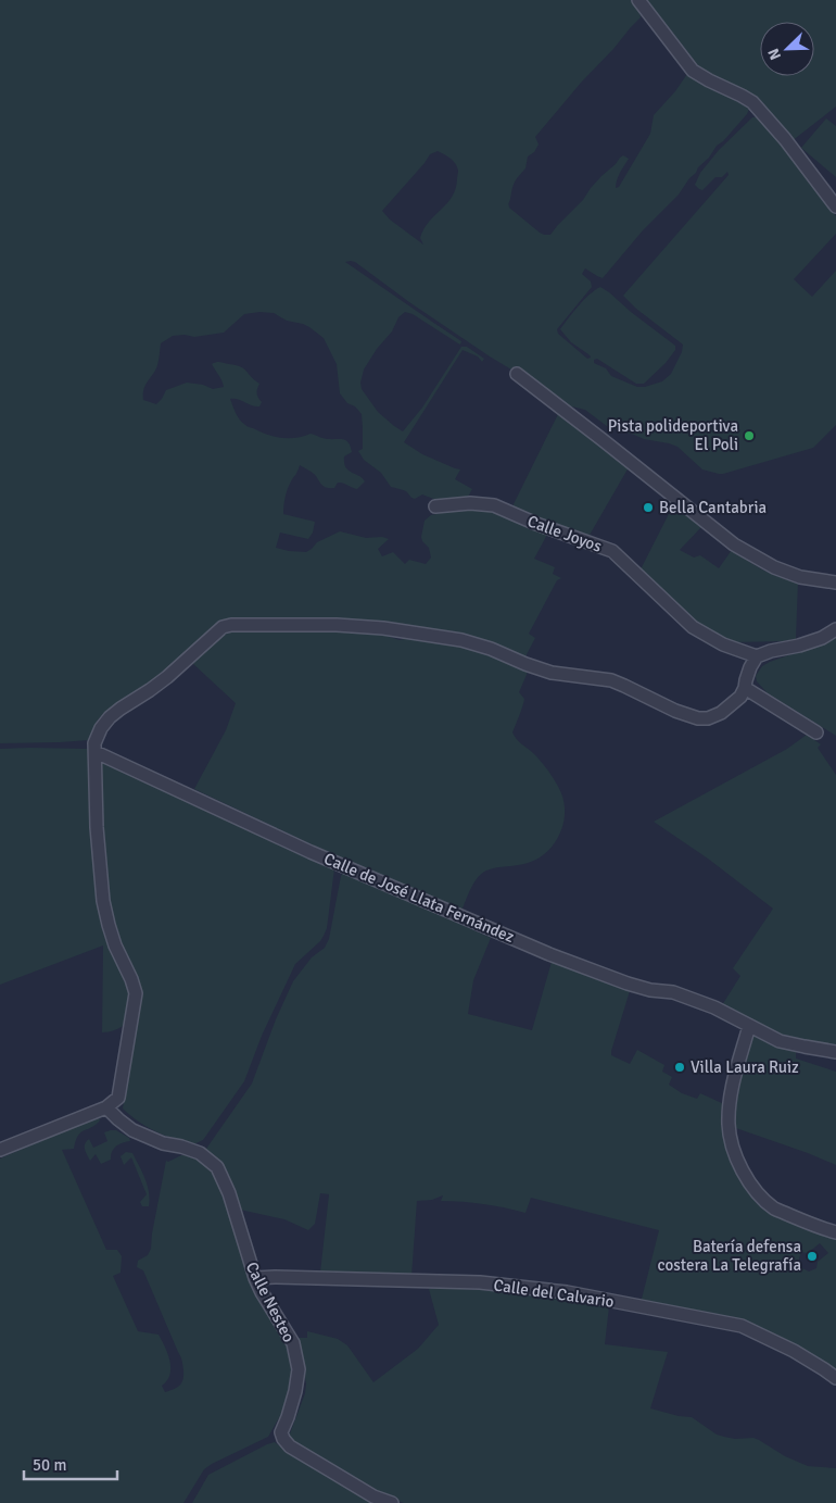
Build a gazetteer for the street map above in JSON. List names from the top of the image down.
{
  "streets": {
    "street": [
      "Calle Joyos",
      "Calle de José Llata Fernández",
      "Calle del Calvario",
      "Calle Nesteo"
    ]
  },
  "crossings": [
    ["Calle del Calvario", "Calle Nesteo"]
  ],
  "places": [
    "Pista polideportiva El Poli",
    "Bella Cantabria",
    "Villa Laura Ruiz",
    "Batería defensa costera La Telegrafía"
  ],
  "scale_bar": "50 m",
  "north": "bottom left"
}
